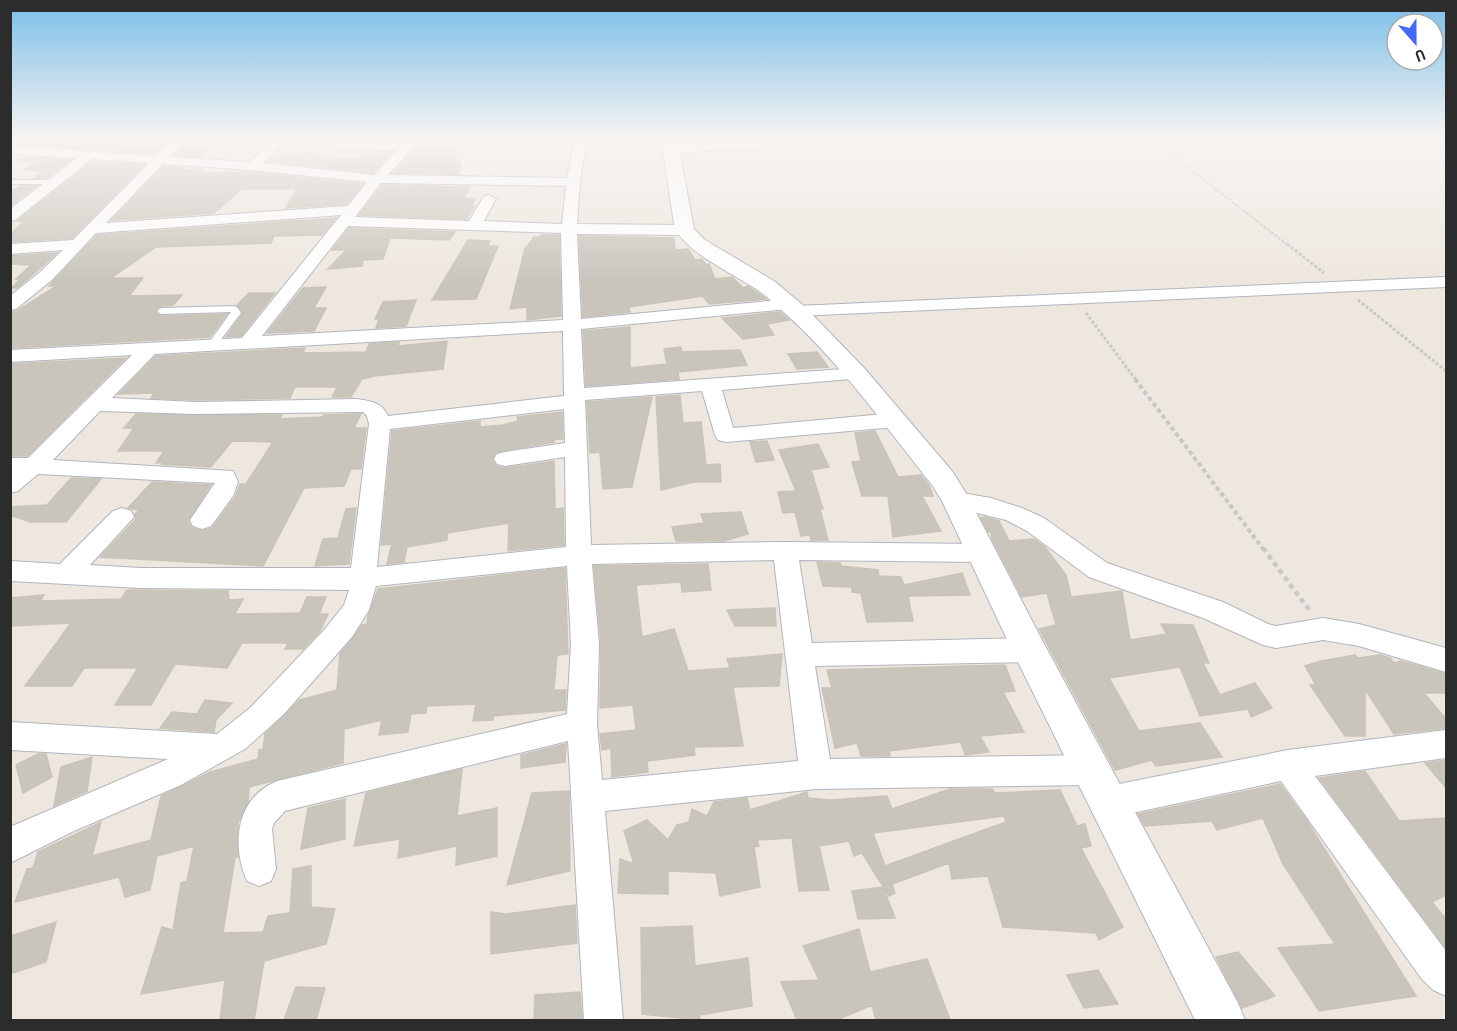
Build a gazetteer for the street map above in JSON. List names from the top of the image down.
{
  "north": "bottom"
}
